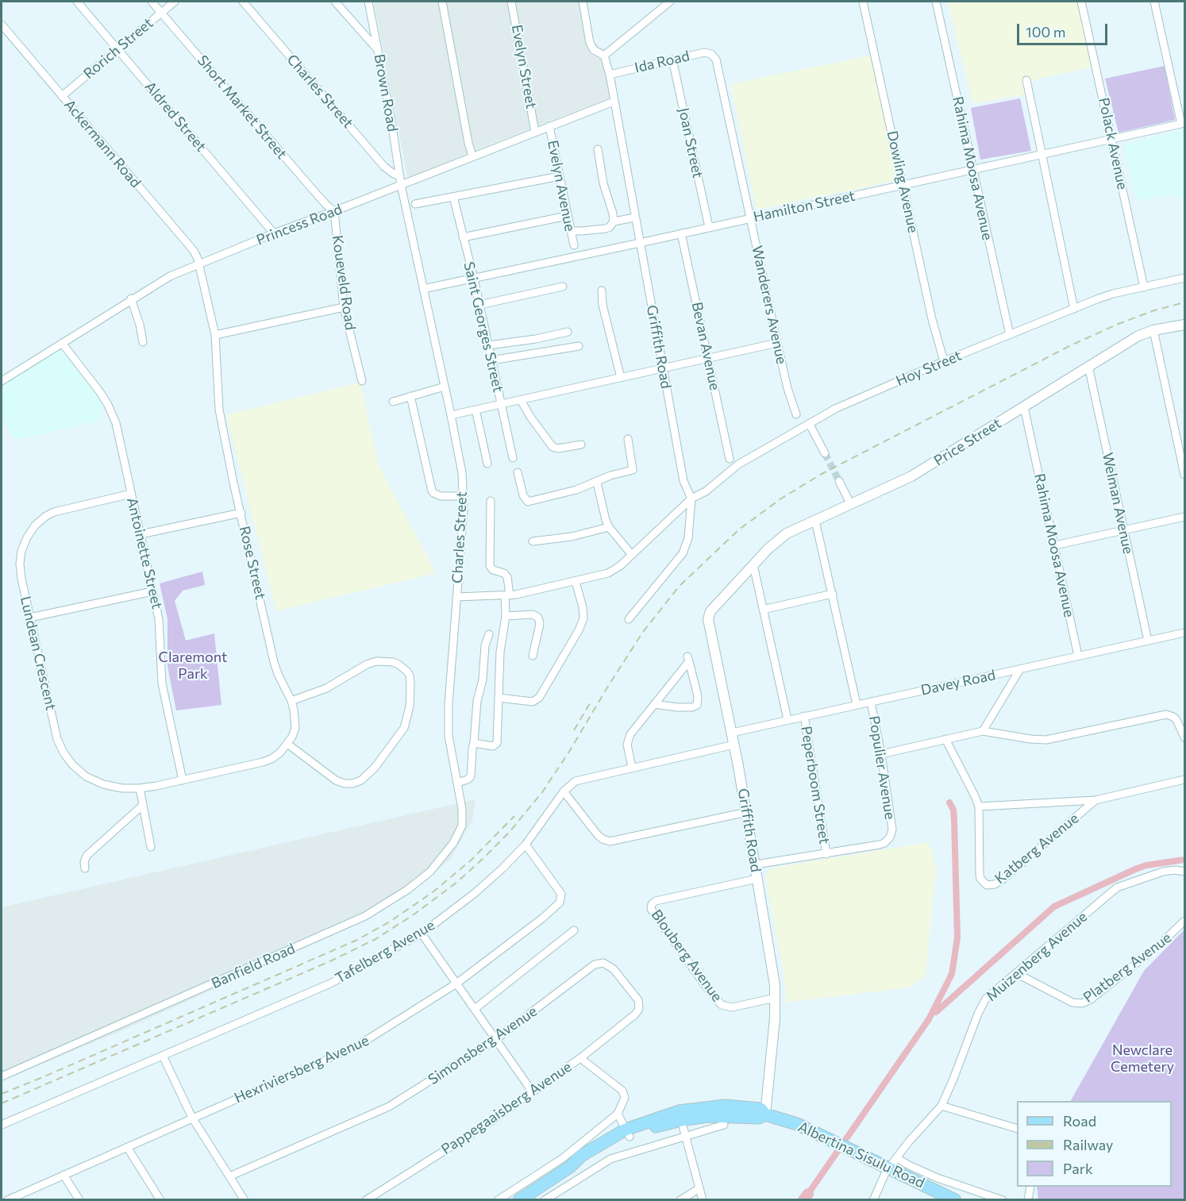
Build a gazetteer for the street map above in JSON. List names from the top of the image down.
{
  "streets": {
    "main road": ["Albertina Sisulu Road"],
    "street": [
      "Rorich Street",
      "Ida Road",
      "Evelyn Street",
      "Charles Street",
      "Brown Road",
      "Short Market Street",
      "Aldred Street",
      "Joan Street",
      "Ackermann Road",
      "Polack Avenue",
      "Rahima Moosa Avenue",
      "Dowling Avenue",
      "Evelyn Avenue",
      "Hamilton Street",
      "Princess Road",
      "Koueveld Road",
      "Wanderers Avenue",
      "Saint Georges Street",
      "Bevan Avenue",
      "Griffith Road",
      "Hoy Street",
      "Price Street",
      "Welman Avenue",
      "Antoinette Street",
      "Rose Street",
      "Lundean Crescent",
      "Davey Road",
      "Populier Avenue",
      "Peperboom Street",
      "Katberg Avenue",
      "Tafelberg Avenue",
      "Blouberg Avenue",
      "Muizenberg Avenue",
      "Banfield Road",
      "Platberg Avenue",
      "Simonsberg Avenue",
      "Hexriviersberg Avenue",
      "Pappegaaisberg Avenue"
    ]
  },
  "crossings": [
    ["Rorich Street", "Short Market Street"],
    ["Rorich Street", "Aldred Street"],
    ["Rorich Street", "Ackermann Road"],
    ["Ida Road", "Joan Street"],
    ["Ida Road", "Wanderers Avenue"],
    ["Ida Road", "Griffith Road"],
    ["Evelyn Street", "Princess Road"],
    ["Charles Street", "Brown Road"],
    ["Charles Street", "Hamilton Street"],
    ["Charles Street", "Princess Road"],
    ["Charles Street", "Hoy Street"],
    ["Charles Street", "Banfield Road"],
    ["Brown Road", "Princess Road"],
    ["Short Market Street", "Princess Road"],
    ["Short Market Street", "Koueveld Road"],
    ["Aldred Street", "Princess Road"],
    ["Joan Street", "Hamilton Street"],
    ["Ackermann Road", "Princess Road"],
    ["Ackermann Road", "Rose Street"],
    ["Polack Avenue", "Hamilton Street"],
    ["Polack Avenue", "Hoy Street"],
    ["Rahima Moosa Avenue", "Hamilton Street"],
    ["Rahima Moosa Avenue", "Hoy Street"],
    ["Rahima Moosa Avenue", "Price Street"],
    ["Rahima Moosa Avenue", "Davey Road"],
    ["Dowling Avenue", "Hamilton Street"],
    ["Dowling Avenue", "Hoy Street"],
    ["Evelyn Avenue", "Princess Road"],
    ["Hamilton Street", "Wanderers Avenue"],
    ["Hamilton Street", "Saint Georges Street"],
    ["Hamilton Street", "Bevan Avenue"],
    ["Hamilton Street", "Griffith Road"],
    ["Princess Road", "Koueveld Road"],
    ["Princess Road", "Griffith Road"],
    ["Princess Road", "Antoinette Street"],
    ["Princess Road", "Rose Street"],
    ["Griffith Road", "Hoy Street"],
    ["Griffith Road", "Price Street"],
    ["Griffith Road", "Davey Road"],
    ["Griffith Road", "Populier Avenue"],
    ["Griffith Road", "Tafelberg Avenue"],
    ["Griffith Road", "Blouberg Avenue"],
    ["Griffith Road", "Albertina Sisulu Road"],
    ["Price Street", "Welman Avenue"],
    ["Welman Avenue", "Davey Road"],
    ["Antoinette Street", "Lundean Crescent"],
    ["Davey Road", "Populier Avenue"],
    ["Davey Road", "Peperboom Street"],
    ["Populier Avenue", "Peperboom Street"],
    ["Tafelberg Avenue", "Hexriviersberg Avenue"],
    ["Muizenberg Avenue", "Platberg Avenue"],
    ["Muizenberg Avenue", "Albertina Sisulu Road"],
    ["Simonsberg Avenue", "Pappegaaisberg Avenue"]
  ],
  "parks": ["Claremont Park", "Newclare Cemetery"],
  "legend": ["Road", "Railway", "Park"],
  "scale_bar": "100 m"
}
